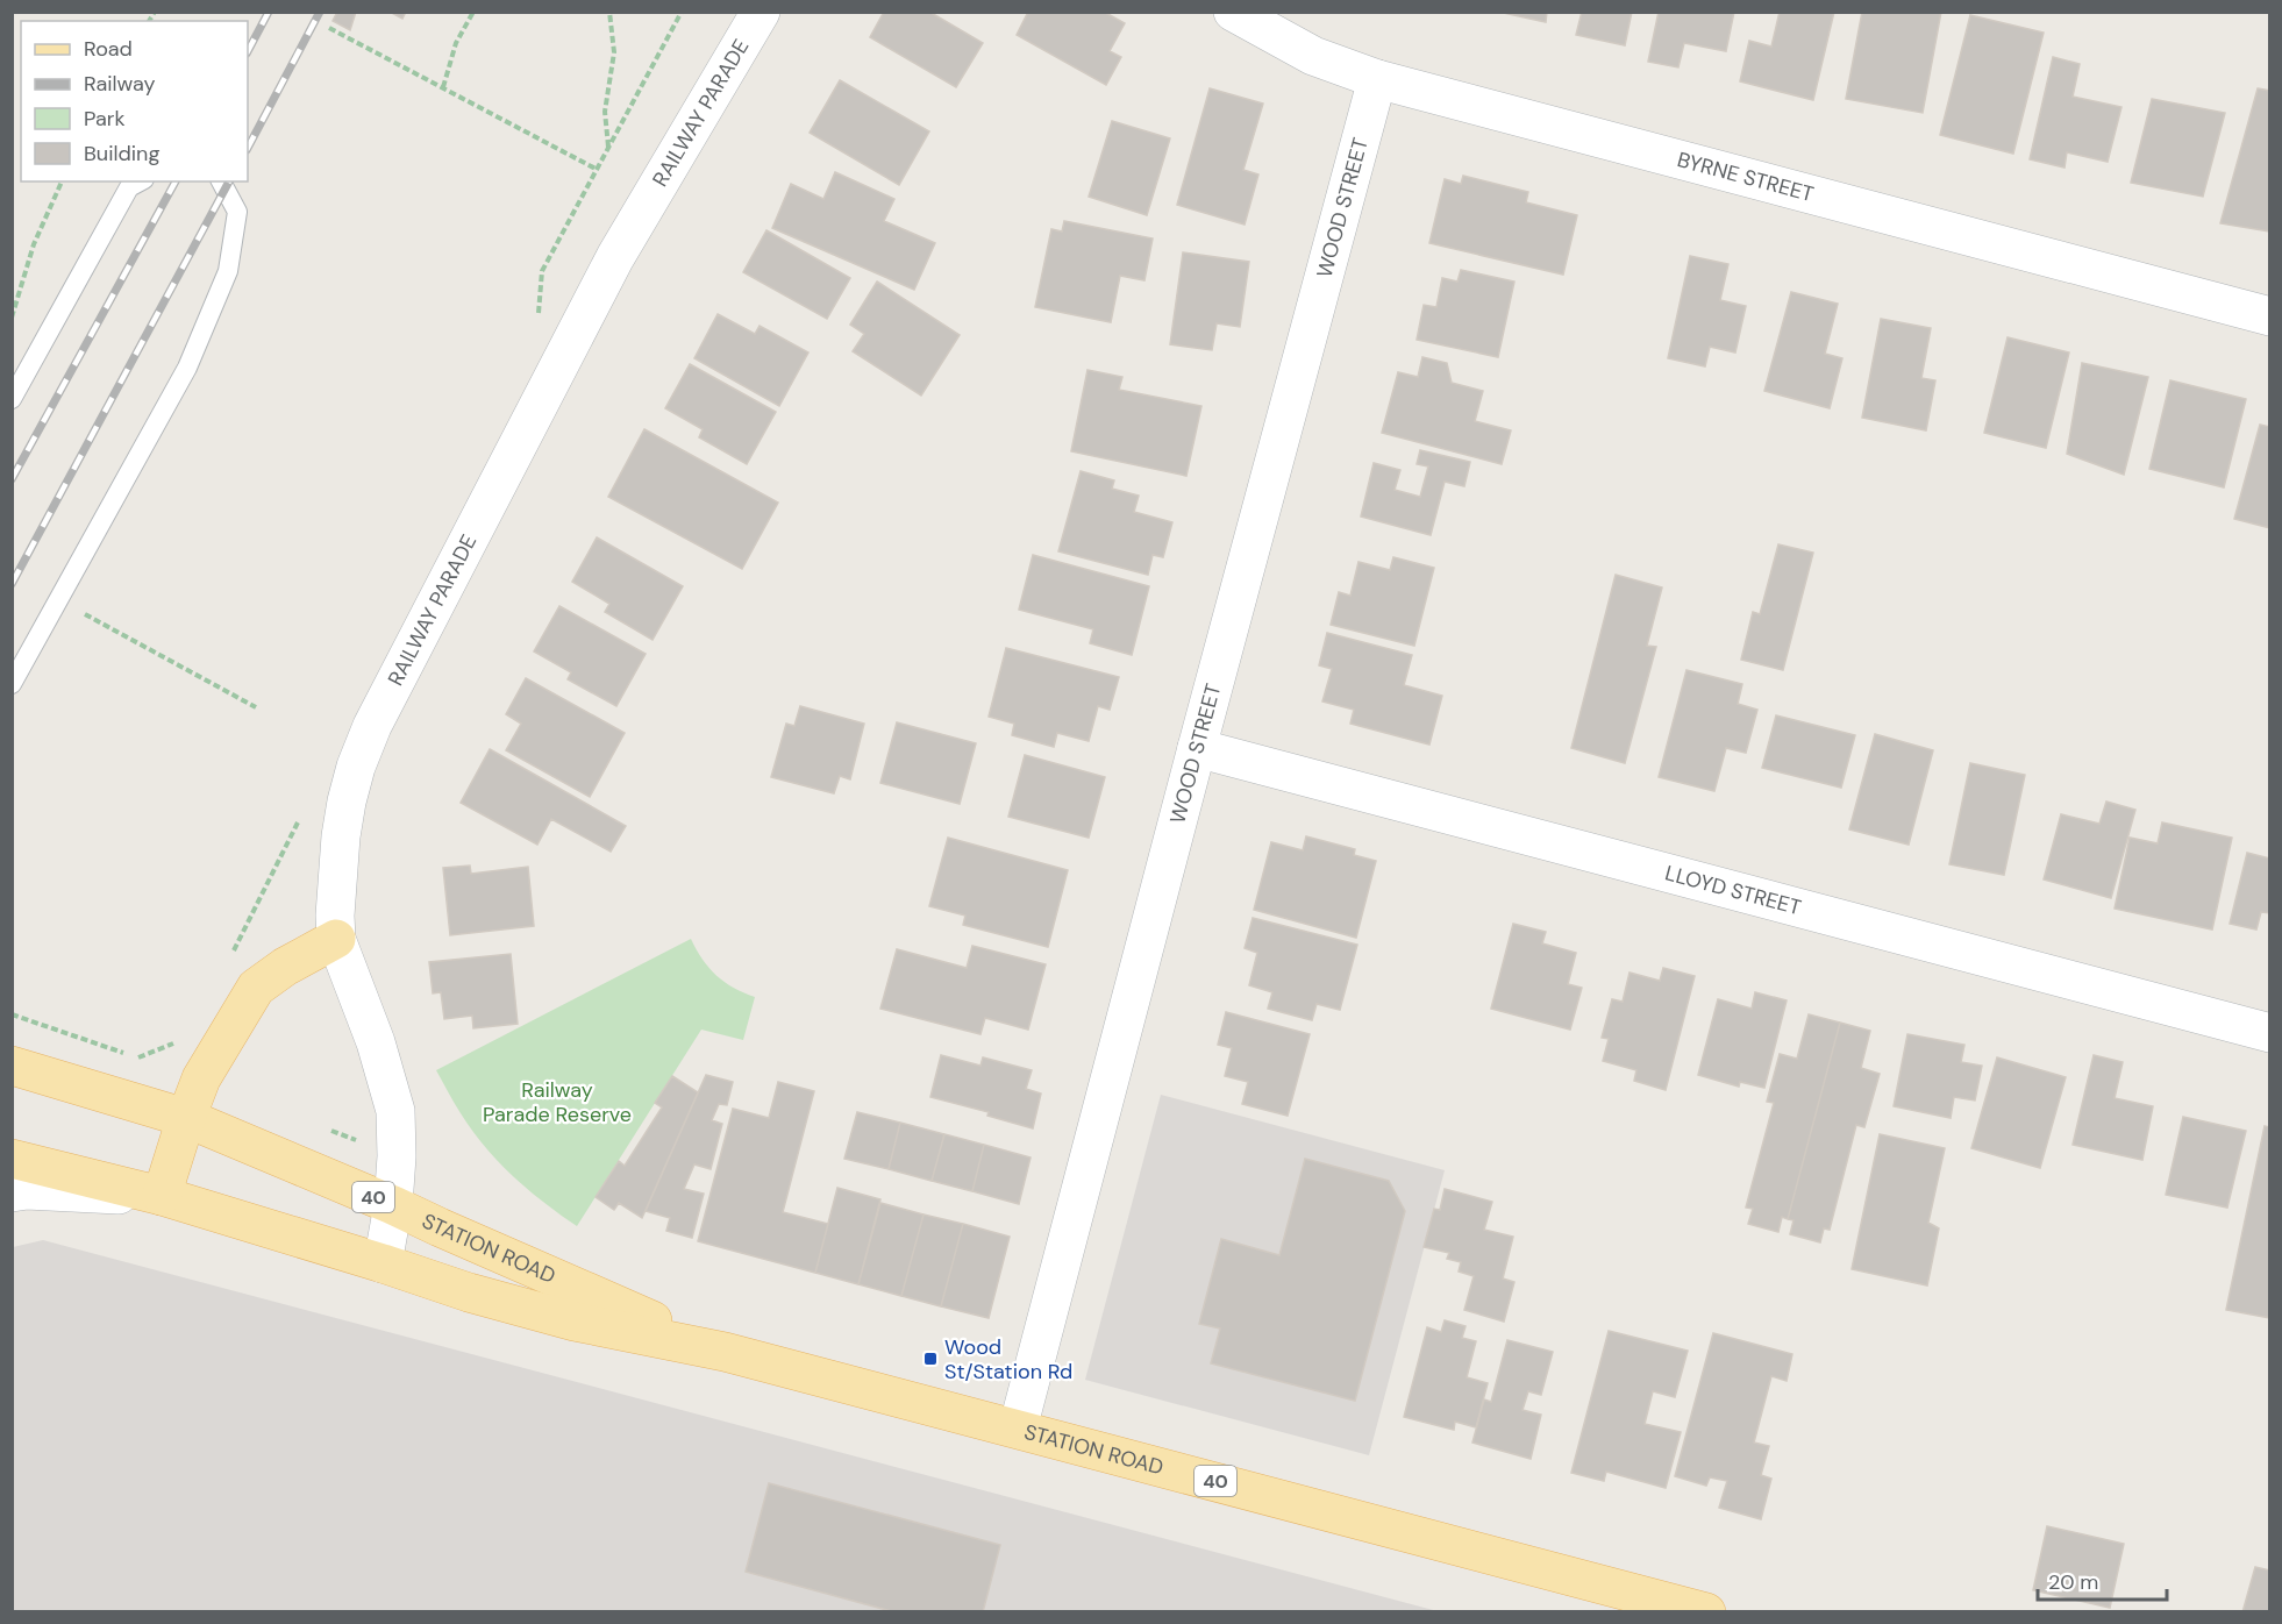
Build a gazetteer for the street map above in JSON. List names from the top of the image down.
{
  "streets": {
    "main road": ["40", "STATION ROAD"],
    "street": [
      "RAILWAY PARADE",
      "BYRNE STREET",
      "WOOD STREET",
      "LLOYD STREET"
    ]
  },
  "crossings": [
    ["RAILWAY PARADE", "STATION ROAD"],
    ["BYRNE STREET", "WOOD STREET"],
    ["WOOD STREET", "LLOYD STREET"],
    ["WOOD STREET", "STATION ROAD"]
  ],
  "parks": ["Railway Parade Reserve"],
  "places": {
    "transit": ["Wood St/Station Rd"]
  },
  "legend": [
    "Road",
    "Railway",
    "Park",
    "Building"
  ],
  "scale_bar": "20 m"
}
